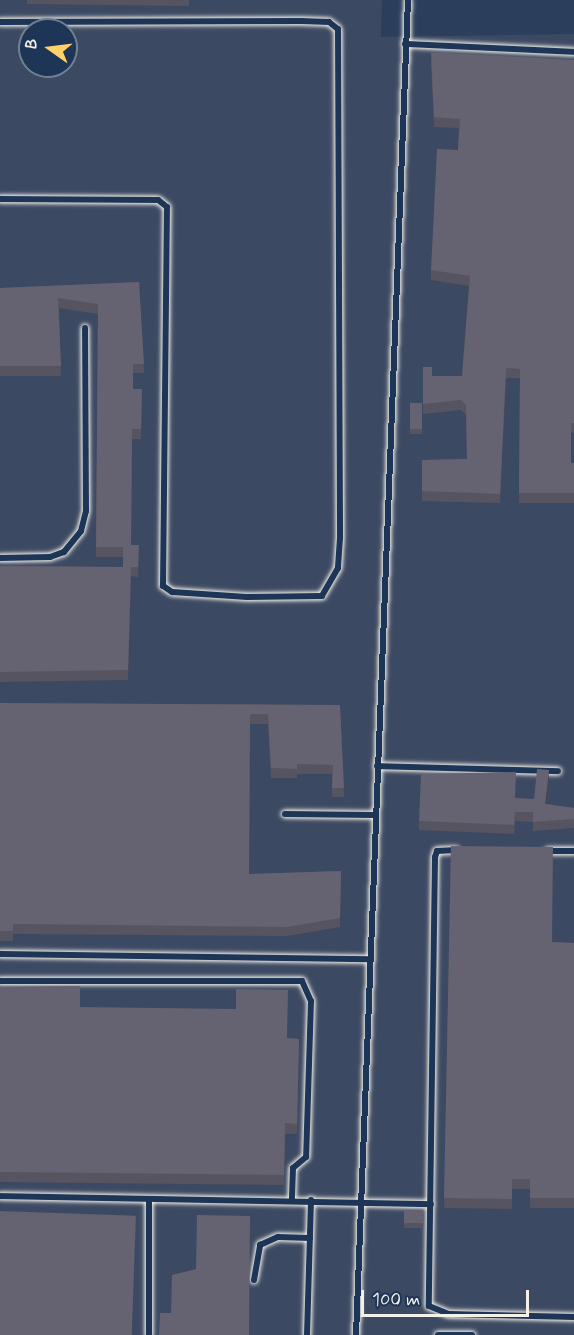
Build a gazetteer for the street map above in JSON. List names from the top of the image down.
{
  "scale_bar": "100 m",
  "north": "left"
}
